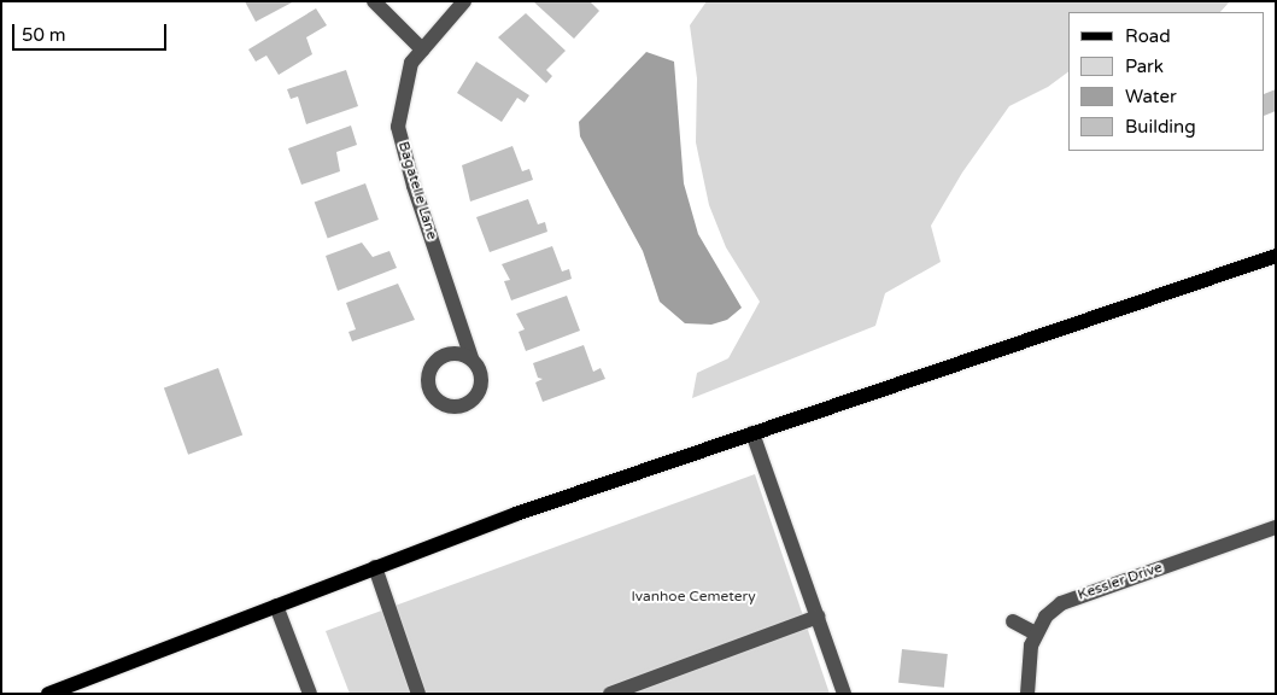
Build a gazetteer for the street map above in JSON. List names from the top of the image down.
{
  "streets": {
    "street": ["Bagatelle Lane", "Kessler Drive"]
  },
  "parks": ["Ivanhoe Cemetery"],
  "legend": [
    "Road",
    "Park",
    "Water",
    "Building"
  ],
  "scale_bar": "50 m"
}
